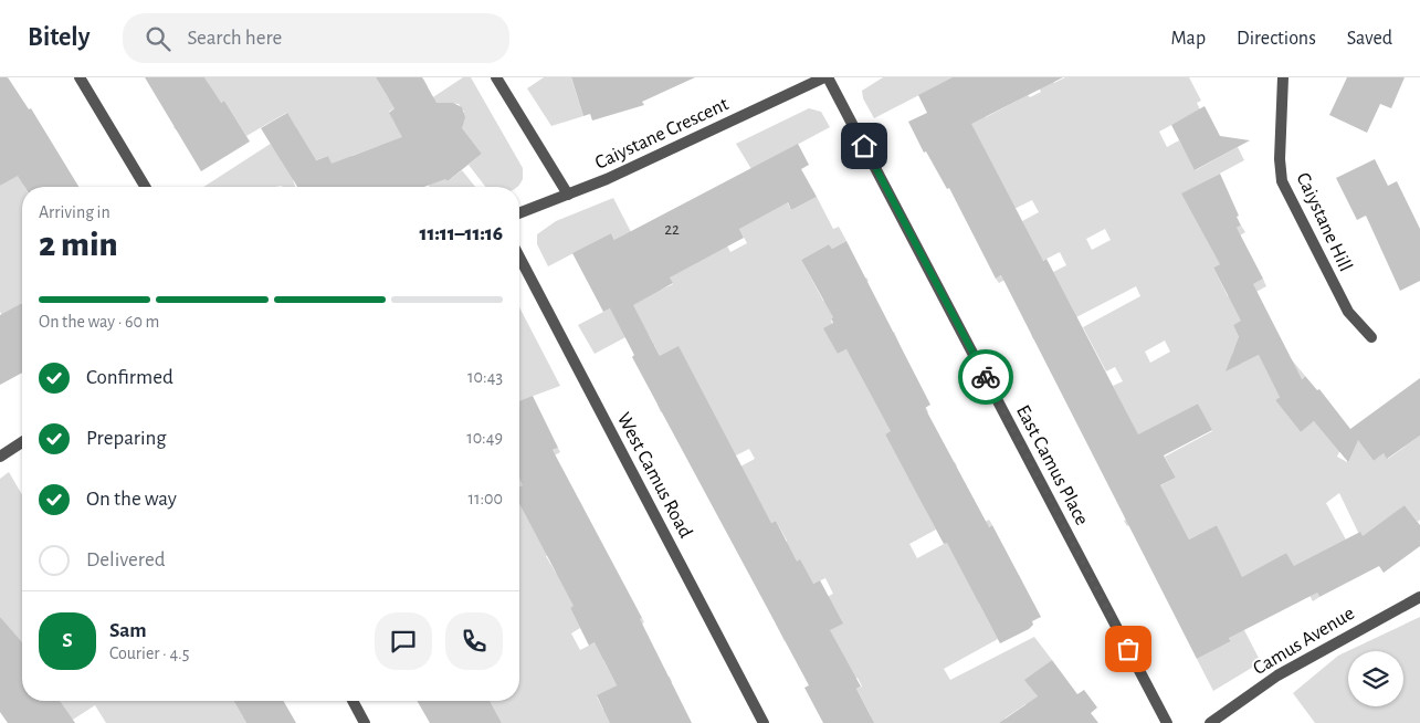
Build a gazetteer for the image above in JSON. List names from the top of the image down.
{
  "streets": {
    "street": [
      "Caiystane Crescent",
      "Caiystane Hill",
      "East Camus Place",
      "West Camus Road",
      "Camus Avenue"
    ]
  },
  "crossings": [
    ["Caiystane Crescent", "East Camus Place"]
  ],
  "house_numbers": ["22"],
  "page": {
    "header": "Bitely",
    "search": "Search here",
    "nav": ["Map", "Directions", "Saved"],
    "heading": ["2 min", "Arriving in", "11:11–11:16"],
    "panel": ["Sam", "Courier · 4.5"],
    "bar": "On the way · 60 m",
    "list": [
      ["Confirmed", "10:43"],
      ["Preparing", "10:49"],
      ["On the way", "11:00"],
      "Delivered"
    ],
    "round": "S"
  }
}
